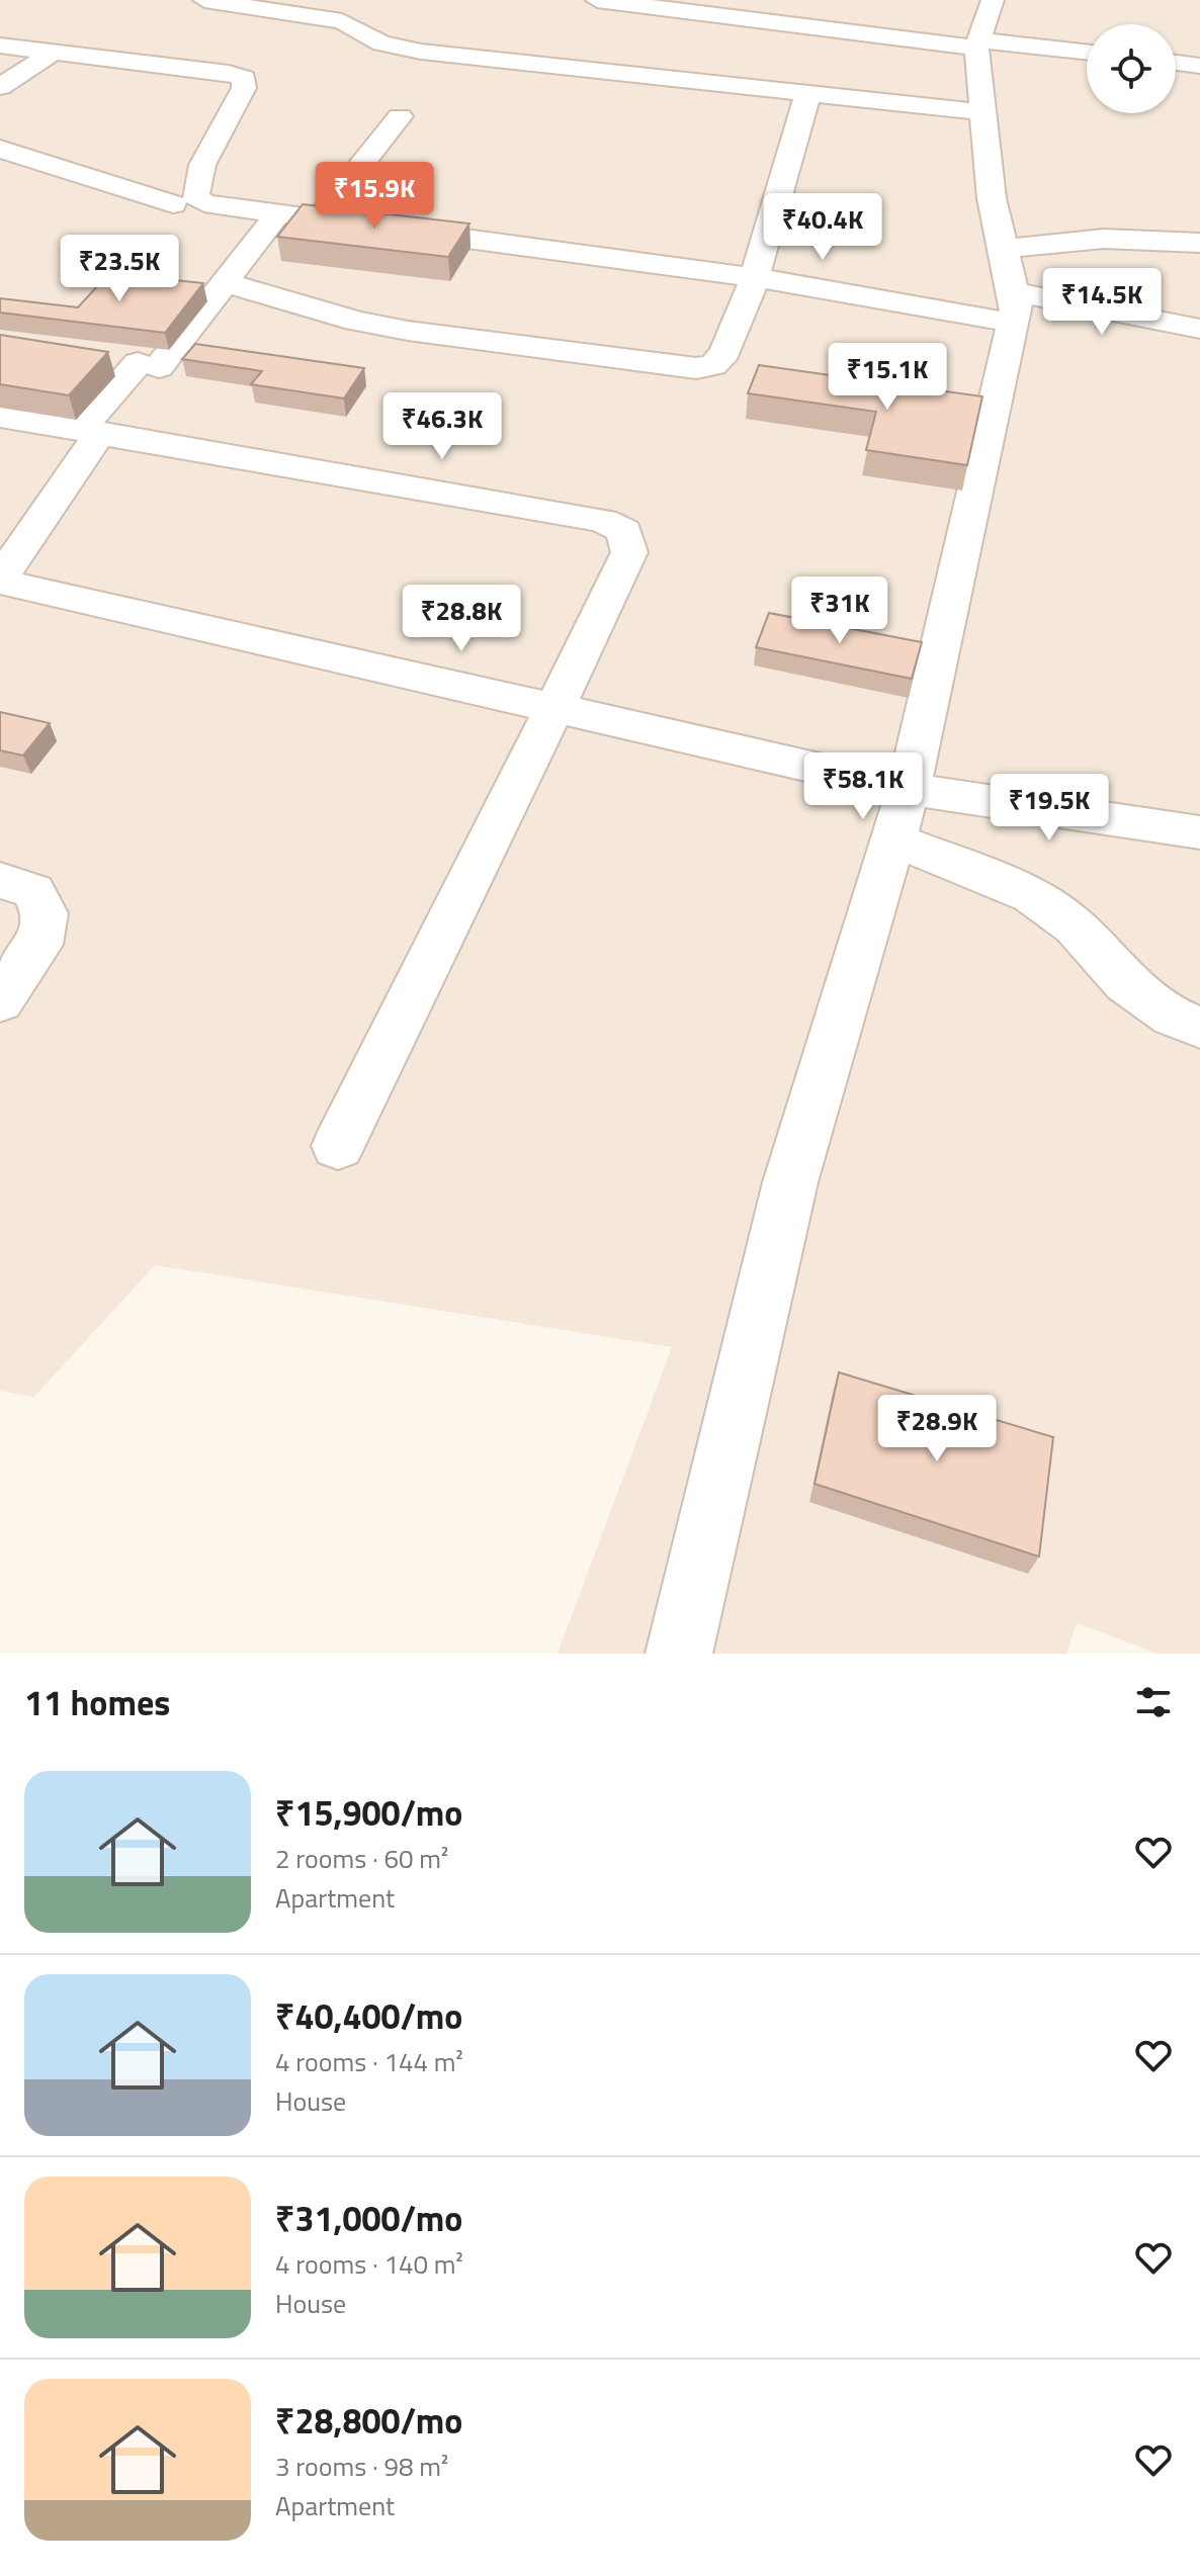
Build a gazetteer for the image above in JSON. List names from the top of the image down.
{
  "page": {
    "price": [
      "₹15.9K",
      "₹40.4K",
      "₹23.5K",
      "₹14.5K",
      "₹15.1K",
      "₹46.3K",
      "₹31K",
      "₹28.8K",
      "₹58.1K",
      "₹19.5K",
      "₹28.9K"
    ],
    "heading": "11 homes",
    "list": [
      {
        "name": "₹15,900/mo",
        "note": "2 rooms · 60 m² · Apartment"
      },
      {
        "name": "₹40,400/mo",
        "note": "4 rooms · 144 m² · House"
      },
      {
        "name": "₹31,000/mo",
        "note": "4 rooms · 140 m² · House"
      },
      {
        "name": "₹28,800/mo",
        "note": "3 rooms · 98 m² · Apartment"
      }
    ]
  }
}
